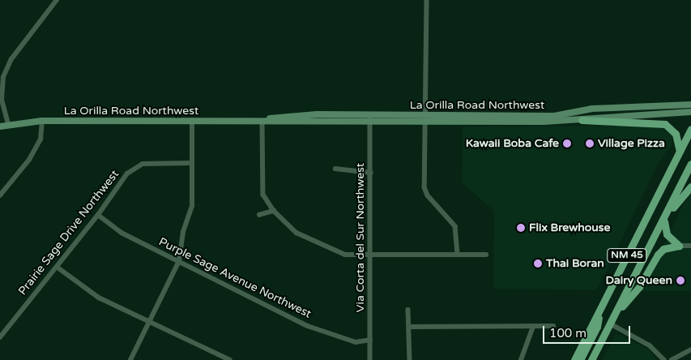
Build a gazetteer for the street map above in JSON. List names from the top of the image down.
{
  "streets": {
    "main road": ["NM 45"],
    "street": [
      "La Orilla Road Northwest",
      "Prairie Sage Drive Northwest",
      "Via Corta del Sur Northwest",
      "Purple Sage Avenue Northwest"
    ]
  },
  "crossings": [
    ["La Orilla Road Northwest", "Via Corta del Sur Northwest"],
    ["Prairie Sage Drive Northwest", "Purple Sage Avenue Northwest"],
    ["Via Corta del Sur Northwest", "Purple Sage Avenue Northwest"]
  ],
  "places": [
    "Kawaii Boba Cafe",
    "Village Pizza",
    "Flix Brewhouse",
    "Thai Boran",
    "Dairy Queen"
  ],
  "scale_bar": "100 m"
}
